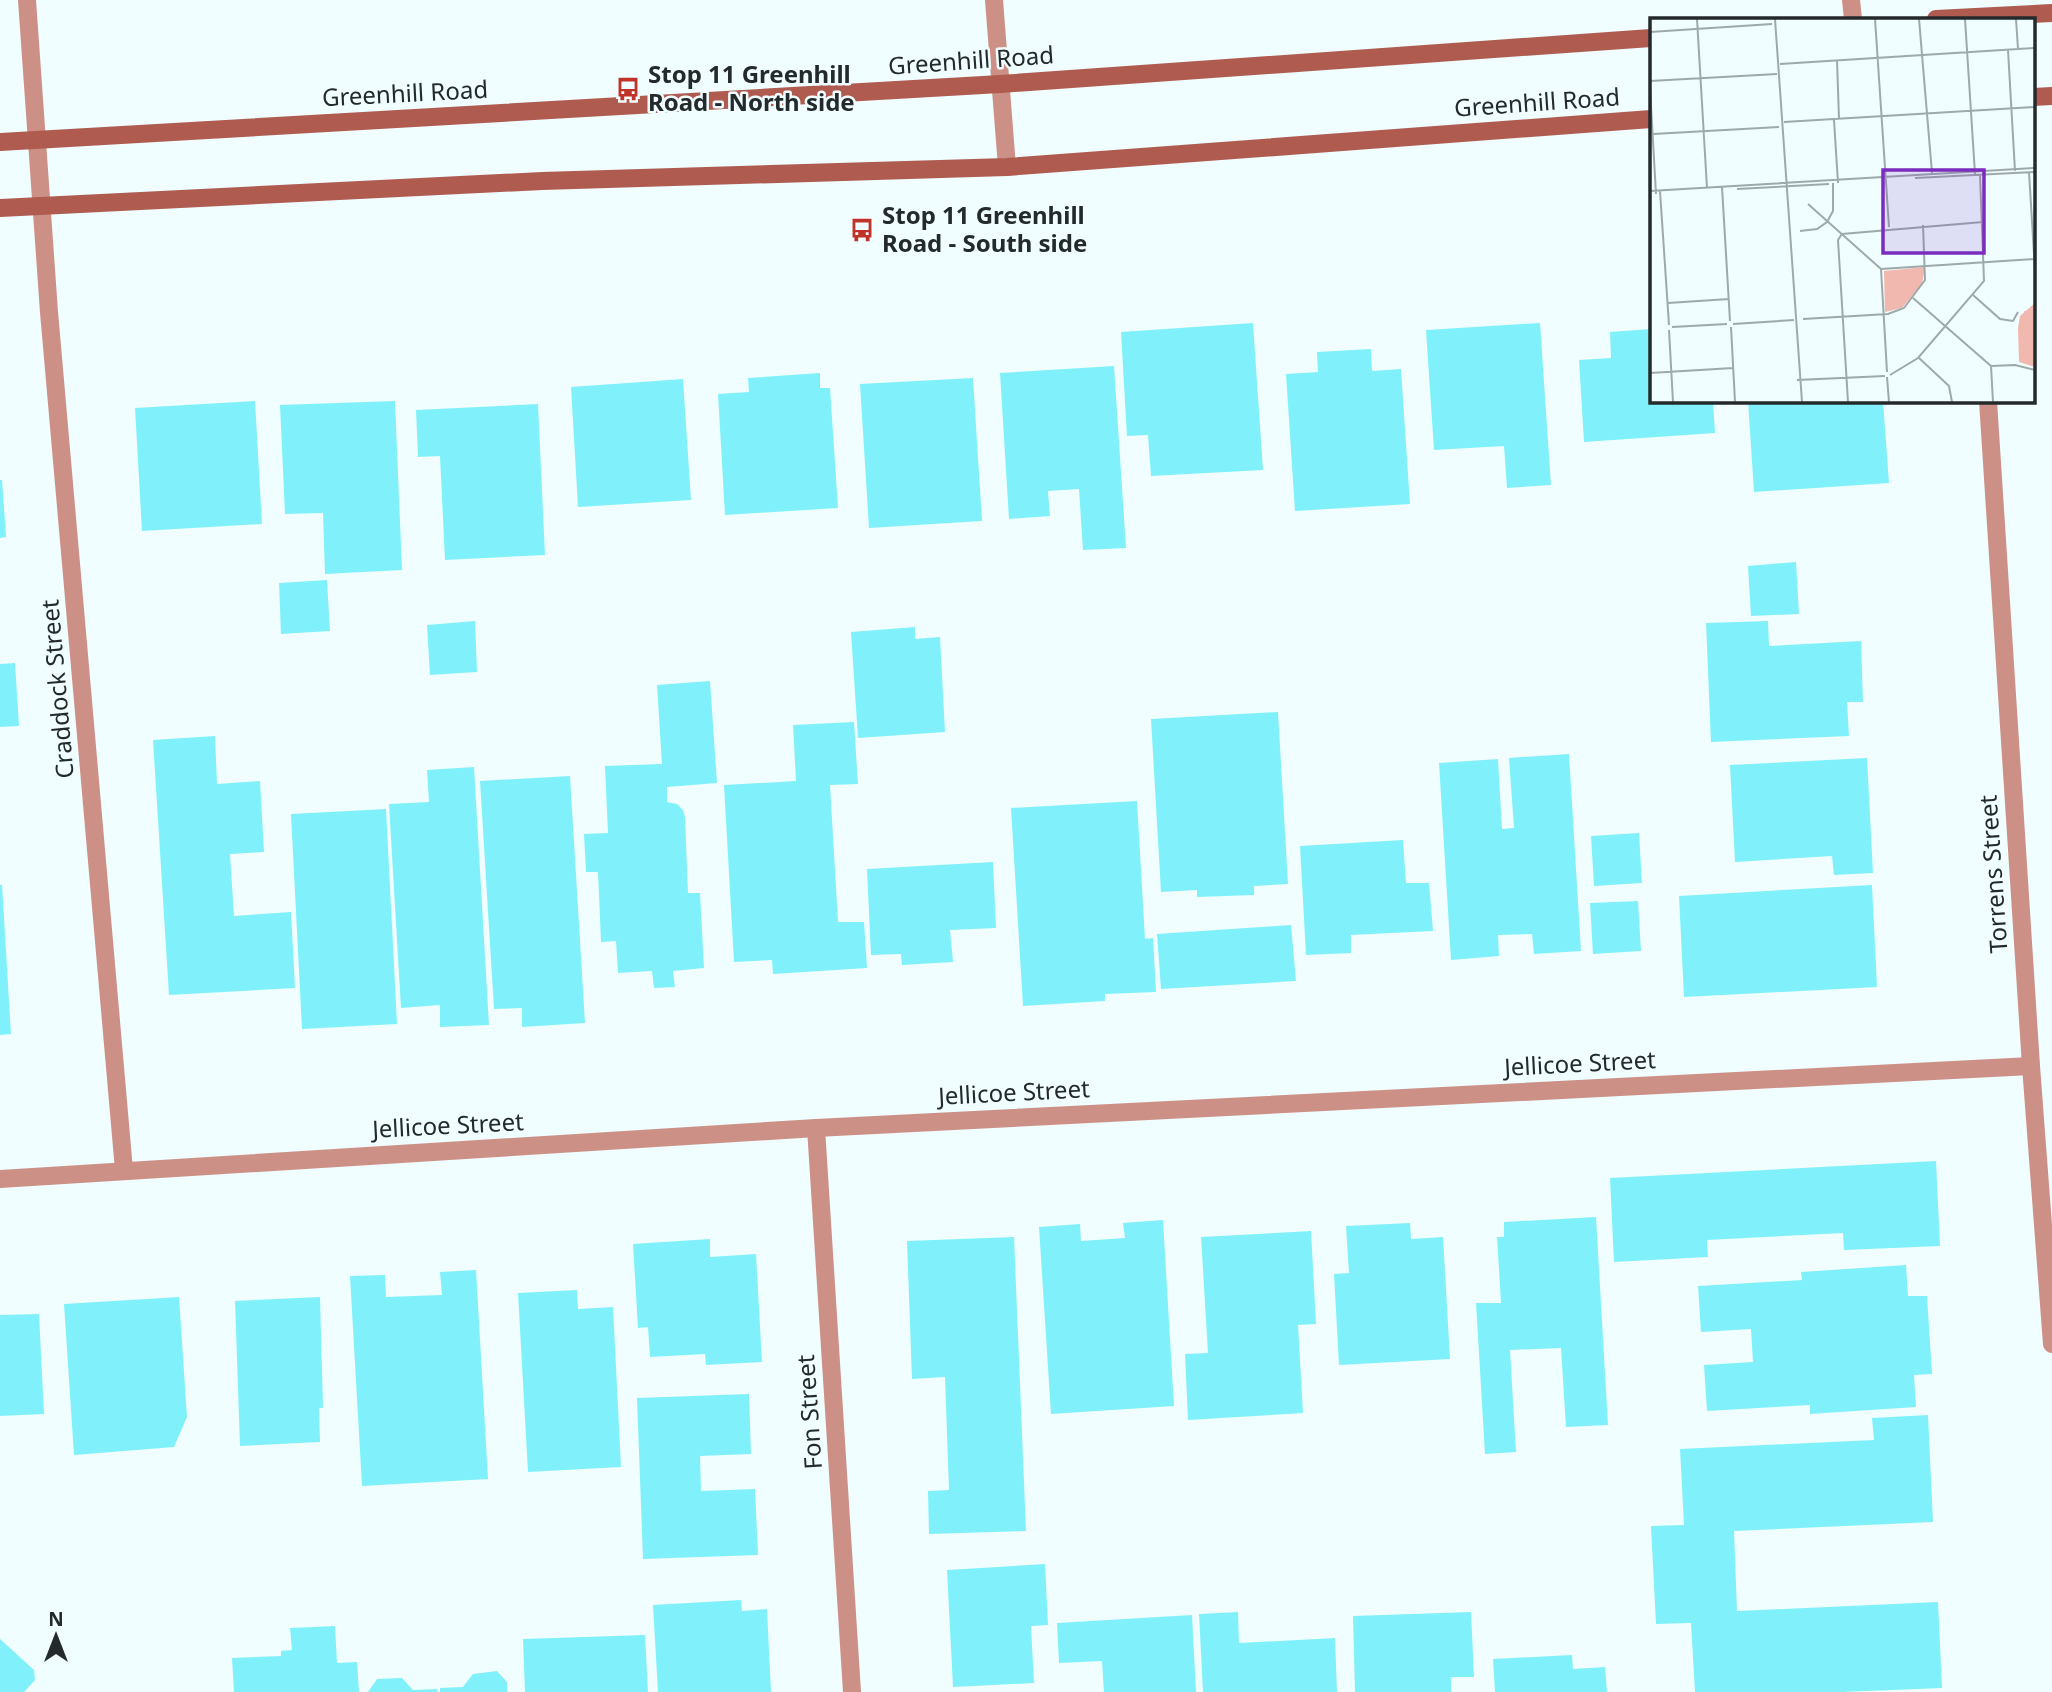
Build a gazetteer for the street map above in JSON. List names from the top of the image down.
{
  "streets": {
    "main road": ["Greenhill Road"],
    "street": [
      "Craddock Street",
      "Torrens Street",
      "Jellicoe Street",
      "Fon Street"
    ]
  },
  "crossings": [
    ["Greenhill Road", "Craddock Street"],
    ["Craddock Street", "Jellicoe Street"],
    ["Torrens Street", "Jellicoe Street"],
    ["Jellicoe Street", "Fon Street"]
  ],
  "places": {
    "bus stop": ["Stop 11 Greenhill Road - North side", "Stop 11 Greenhill Road - South side"]
  },
  "north": "top"
}
